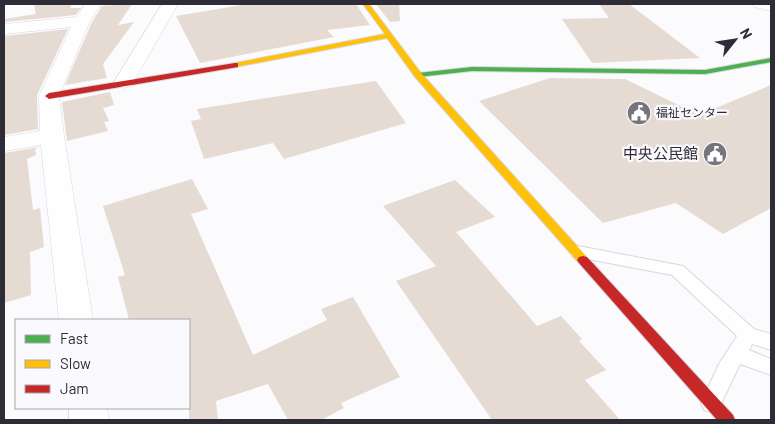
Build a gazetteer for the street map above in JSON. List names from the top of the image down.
{
  "places": {
    "public building": ["福祉センター", "中央公民館"]
  },
  "legend": ["Fast", "Slow", "Jam"],
  "north": "top right"
}
